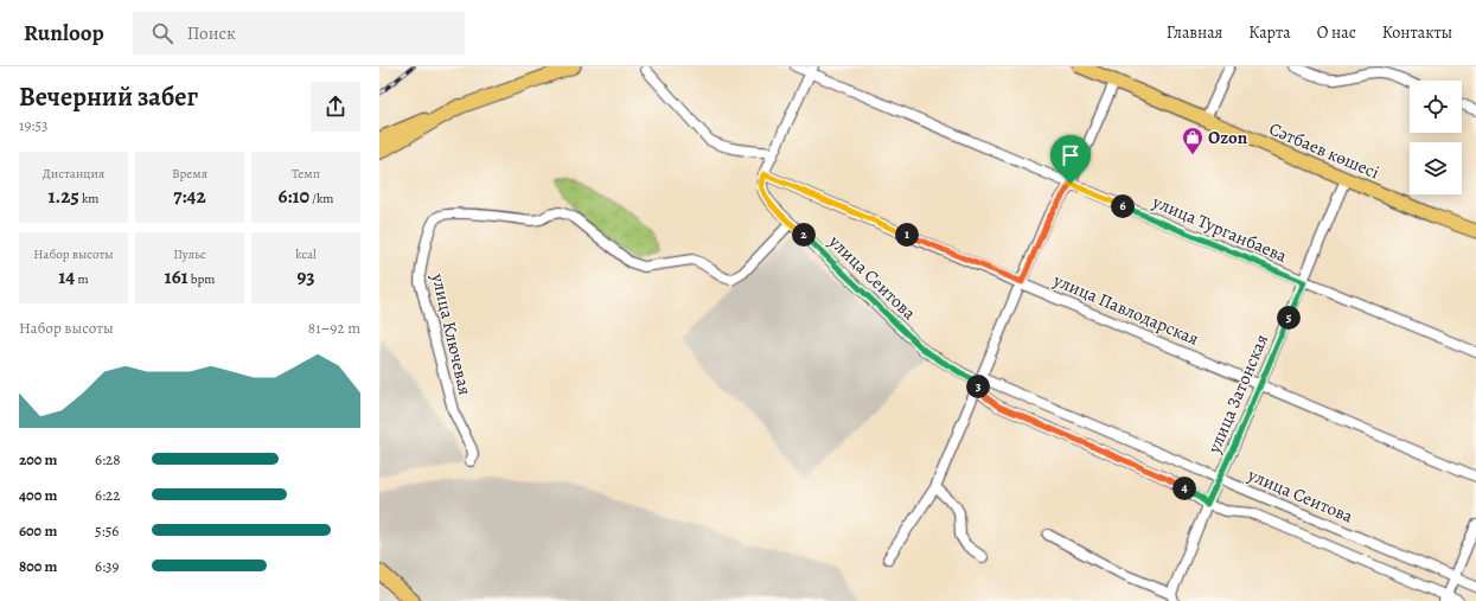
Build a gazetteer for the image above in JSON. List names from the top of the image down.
{
  "streets": {
    "main road": ["Сәтбаев көшесі"],
    "street": [
      "улица Турганбаева",
      "улица Сеитова",
      "улица Павлодарская",
      "улица Ключевая",
      "улица Затонская"
    ]
  },
  "crossings": [
    ["Сәтбаев көшесі", "улица Затонская"],
    ["улица Турганбаева", "улица Сеитова"],
    ["улица Турганбаева", "улица Затонская"],
    ["улица Сеитова", "улица Павлодарская"],
    ["улица Сеитова", "улица Ключевая"],
    ["улица Сеитова", "улица Затонская"],
    ["улица Павлодарская", "улица Затонская"]
  ],
  "places": {
    "shop": ["Ozon"]
  },
  "page": {
    "header": "Runloop",
    "search": "Поиск",
    "nav": [
      "Главная",
      "Карта",
      "О нас",
      "Контакты"
    ],
    "heading": ["Вечерний забег", "19:53"],
    "stats": [
      ["Дистанция", "1.25 km"],
      ["Время", "7:42"],
      ["Темп", "6:10 /km"],
      ["Набор высоты", "14 m"],
      ["Пульс", "161 bpm"],
      ["kcal", "93"]
    ],
    "pins": [
      "6",
      "1",
      "2",
      "5",
      "3",
      "4"
    ],
    "chart": ["Набор высоты", "81–92 m"],
    "list": [
      {
        "name": "200 m",
        "note": "6:28"
      },
      {
        "name": "400 m",
        "note": "6:22"
      },
      {
        "name": "600 m",
        "note": "5:56"
      },
      {
        "name": "800 m",
        "note": "6:39"
      }
    ]
  }
}
